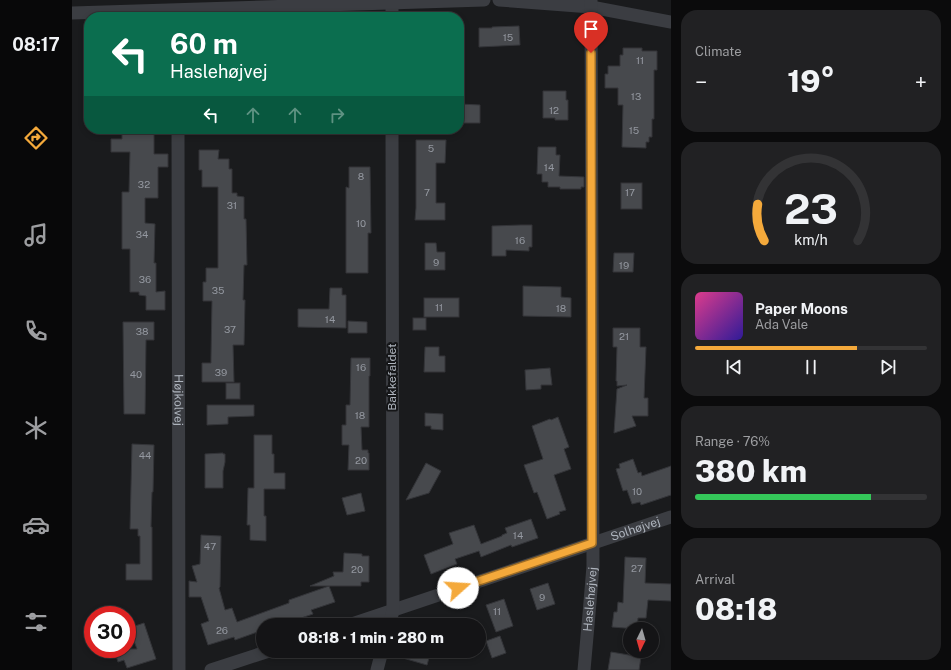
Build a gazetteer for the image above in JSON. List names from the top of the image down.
{
  "streets": {
    "street": [
      "Bakkefaldet",
      "Højkolvej",
      "Solhøjvej",
      "Haslehøjvej"
    ]
  },
  "crossings": [
    ["Bakkefaldet", "Solhøjvej"],
    ["Solhøjvej", "Haslehøjvej"]
  ],
  "house_numbers": [
    "15",
    "11",
    "13",
    "12",
    "15",
    "5",
    "14",
    "8",
    "32",
    "7",
    "17",
    "31",
    "10",
    "34",
    "16",
    "9",
    "19",
    "36",
    "35",
    "11",
    "18",
    "14",
    "37",
    "38",
    "21",
    "16",
    "39",
    "40",
    "18",
    "44",
    "20",
    "10",
    "14",
    "47",
    "27",
    "20",
    "9",
    "11",
    "26"
  ],
  "north": "bottom",
  "page": {
    "tabs": "08:17",
    "tile": [
      "Climate",
      ["Range · 76%", "380 km"],
      ["Arrival", "08:18"]
    ],
    "turn": ["60 m", "Haslehøjvej"],
    "heat": ["−", "19°", "+"],
    "song": ["Paper Moons", "Ada Vale"],
    "limit": "30",
    "trip": "08:18 · 1 min · 280 m",
    "gauge": ["23", "km/h"]
  }
}
